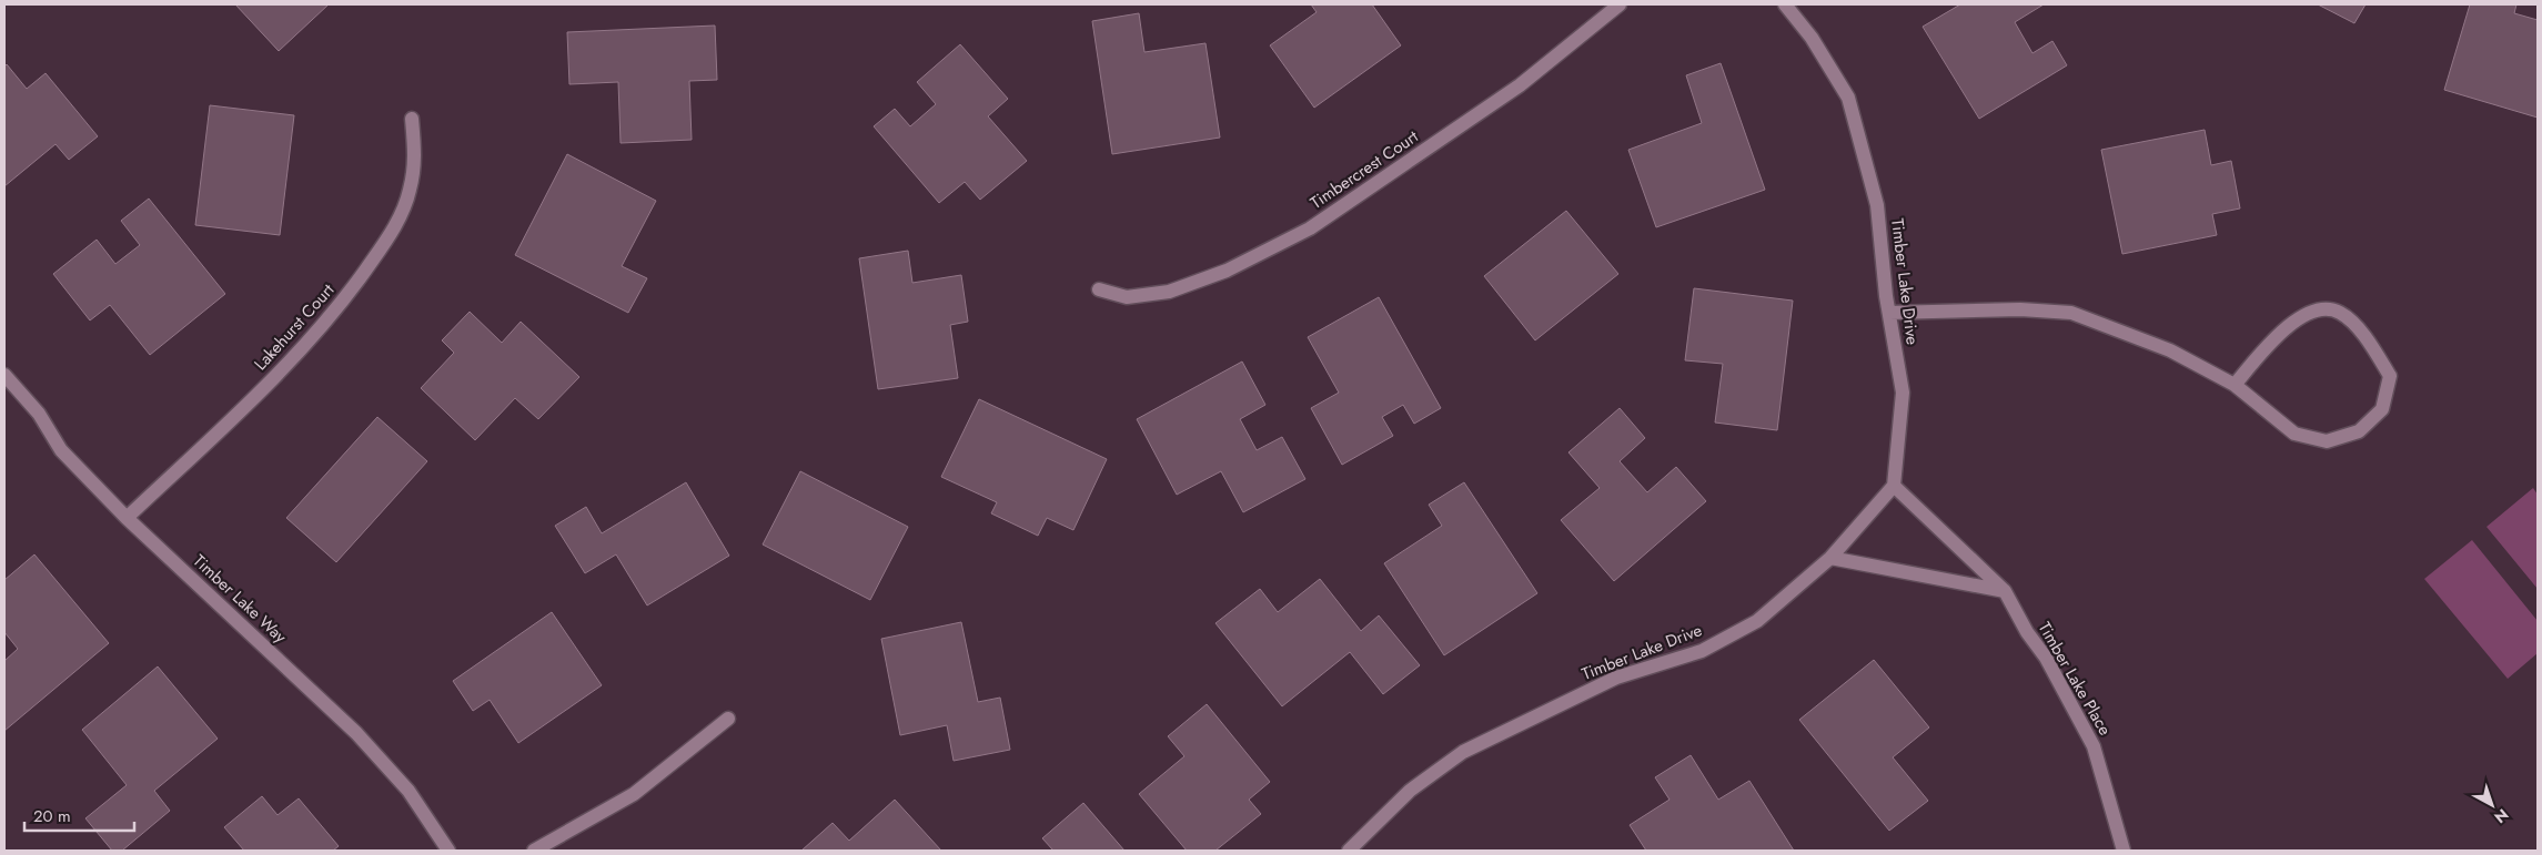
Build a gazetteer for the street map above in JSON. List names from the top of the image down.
{
  "streets": {
    "street": [
      "Timbercrest Court",
      "Timber Lake Drive",
      "Lakehurst Court",
      "Timber Lake Way",
      "Timber Lake Place"
    ]
  },
  "crossings": [
    ["Timber Lake Drive", "Timber Lake Place"],
    ["Lakehurst Court", "Timber Lake Way"]
  ],
  "scale_bar": "20 m",
  "north": "bottom right"
}
